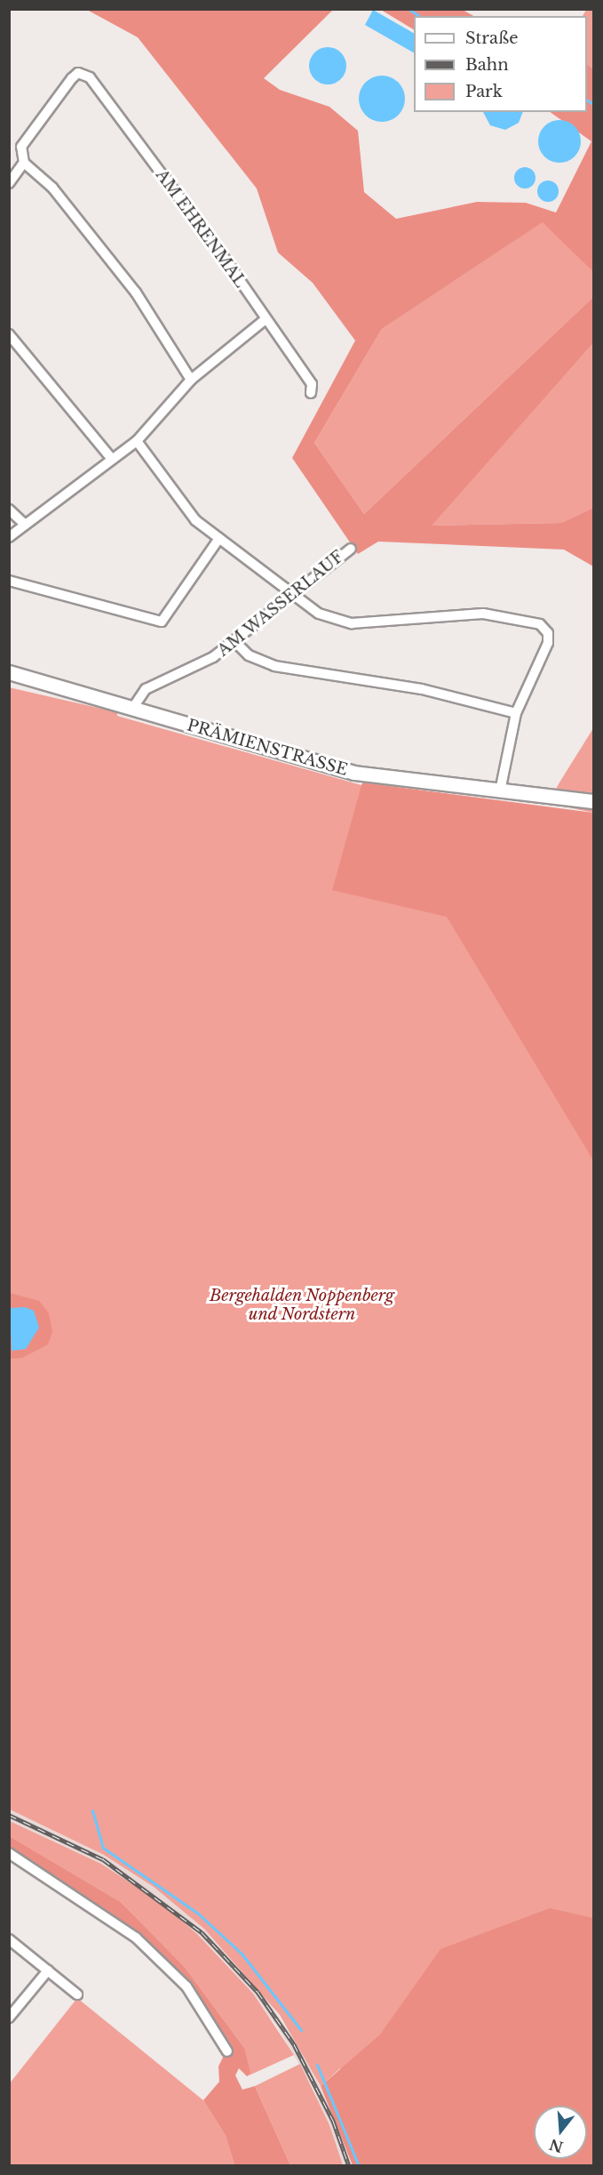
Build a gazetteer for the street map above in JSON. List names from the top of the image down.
{
  "streets": {
    "main road": ["PRÄMIENSTRASSE"],
    "street": ["AM EHRENMAL", "AM WASSERLAUF"]
  },
  "crossings": [
    ["AM WASSERLAUF", "PRÄMIENSTRASSE"]
  ],
  "parks": ["Bergehalden Noppenberg und Nordstern"],
  "legend": ["Straße", "Bahn", "Park"],
  "north": "bottom"
}
